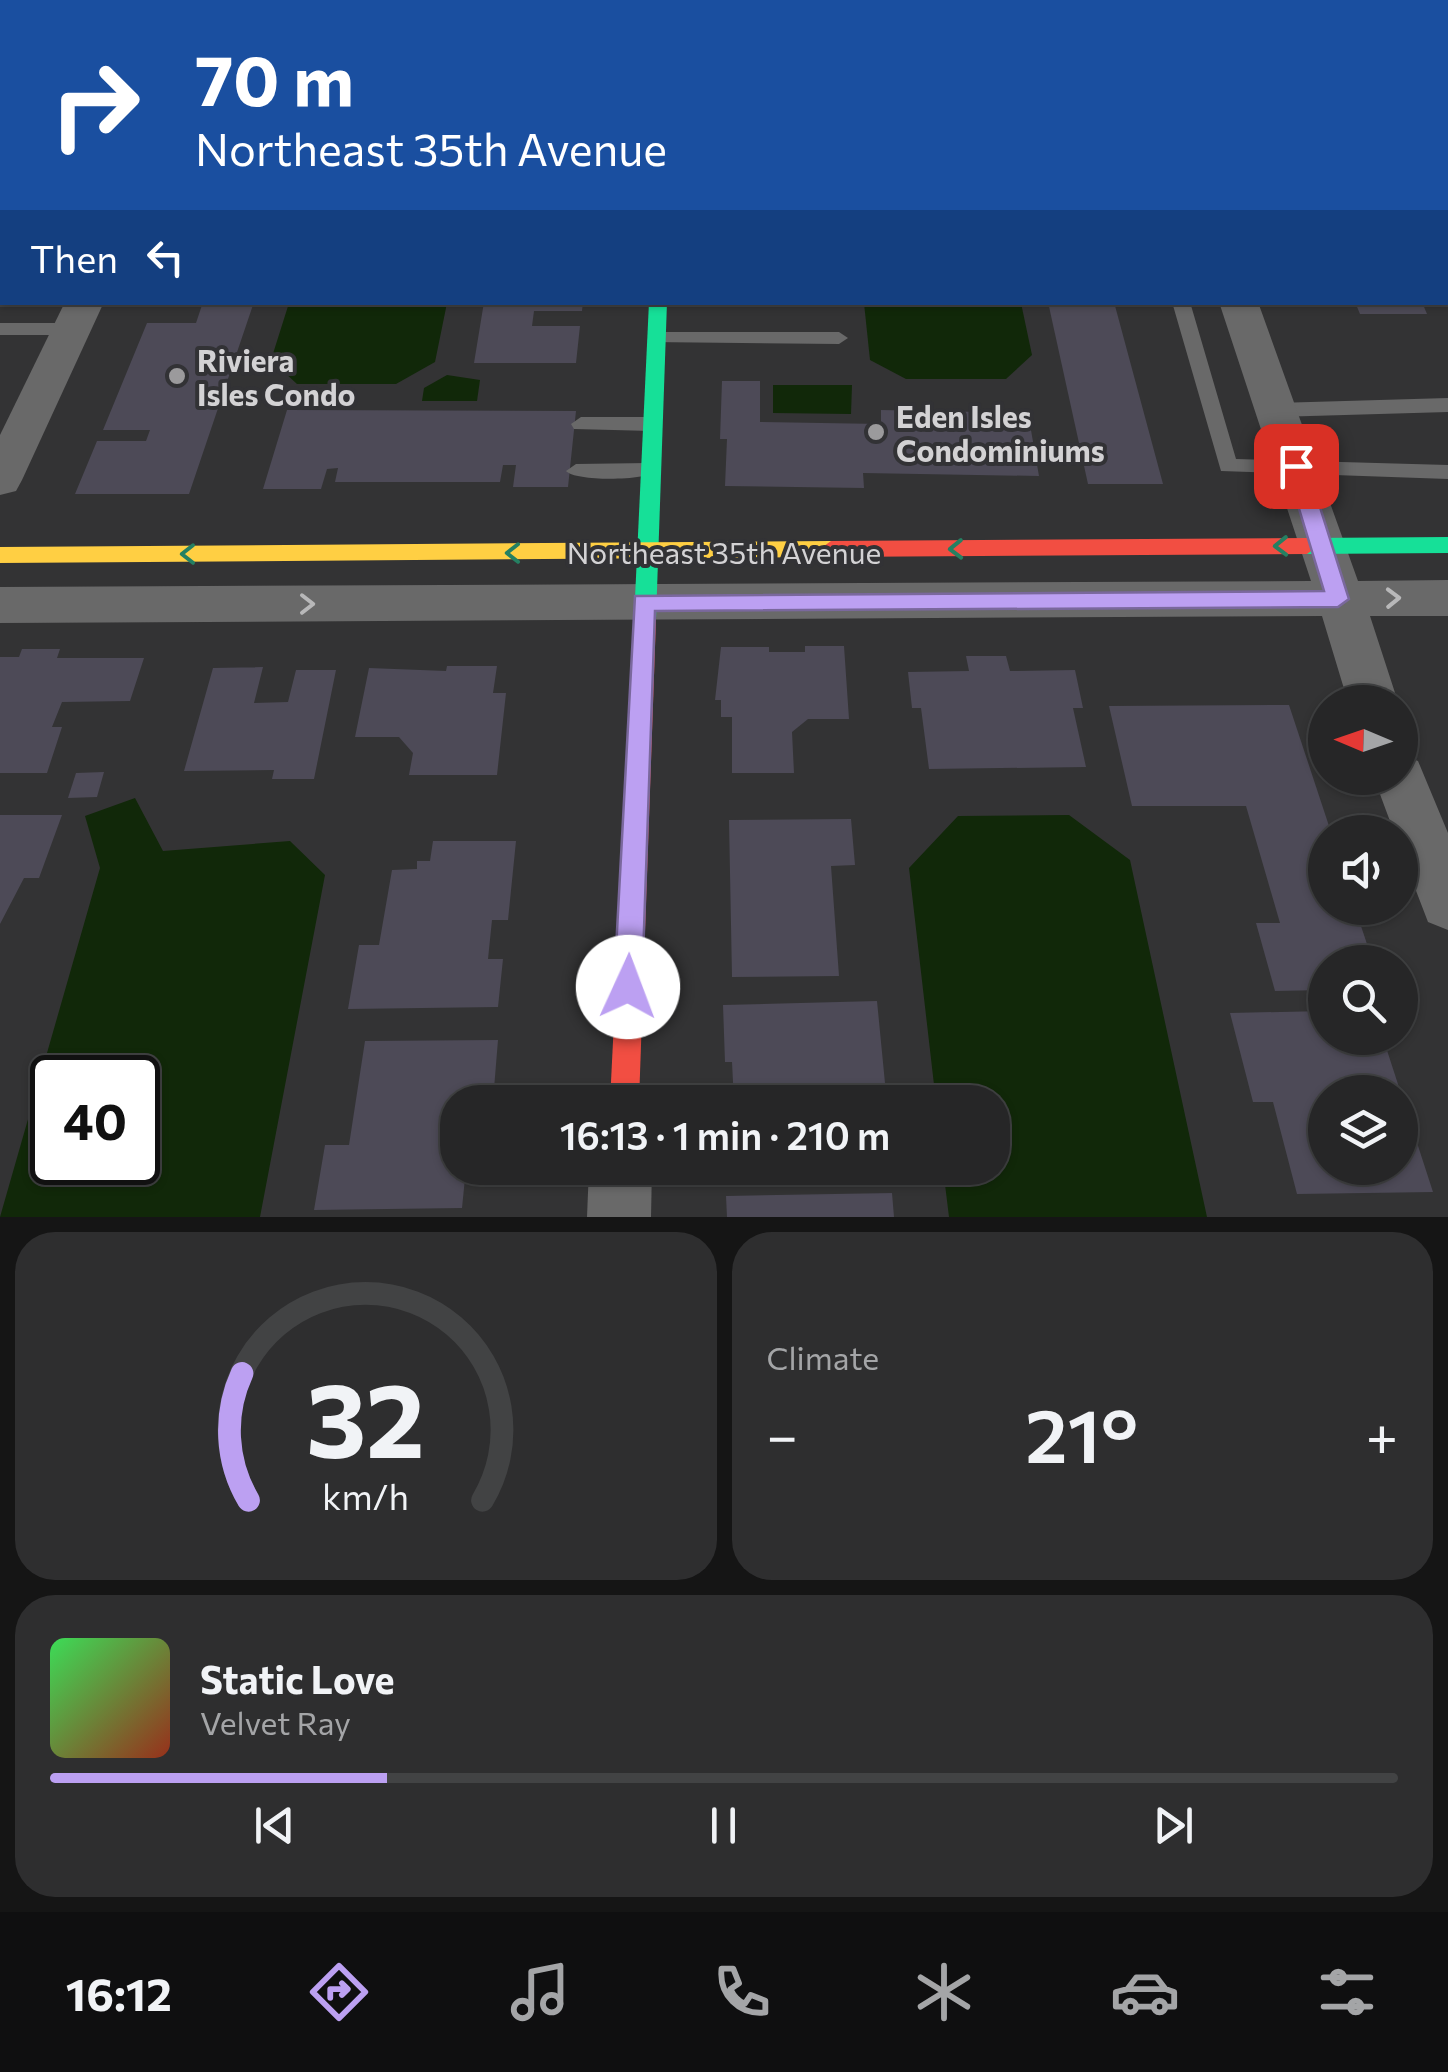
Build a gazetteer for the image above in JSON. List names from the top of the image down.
{
  "streets": {
    "street": ["Northeast 35th Avenue"]
  },
  "places": ["Riviera Isles Condo", "Eden Isles Condominiums"],
  "north": "left",
  "page": {
    "turn": ["70 m", "Northeast 35th Avenue"],
    "then": "Then",
    "limit": "40",
    "trip": "16:13 · 1 min · 210 m",
    "tile": "Climate",
    "heat": ["−", "21°", "+"],
    "song": ["Static Love", "Velvet Ray"],
    "tabs": "16:12",
    "gauge": ["32", "km/h"]
  }
}
